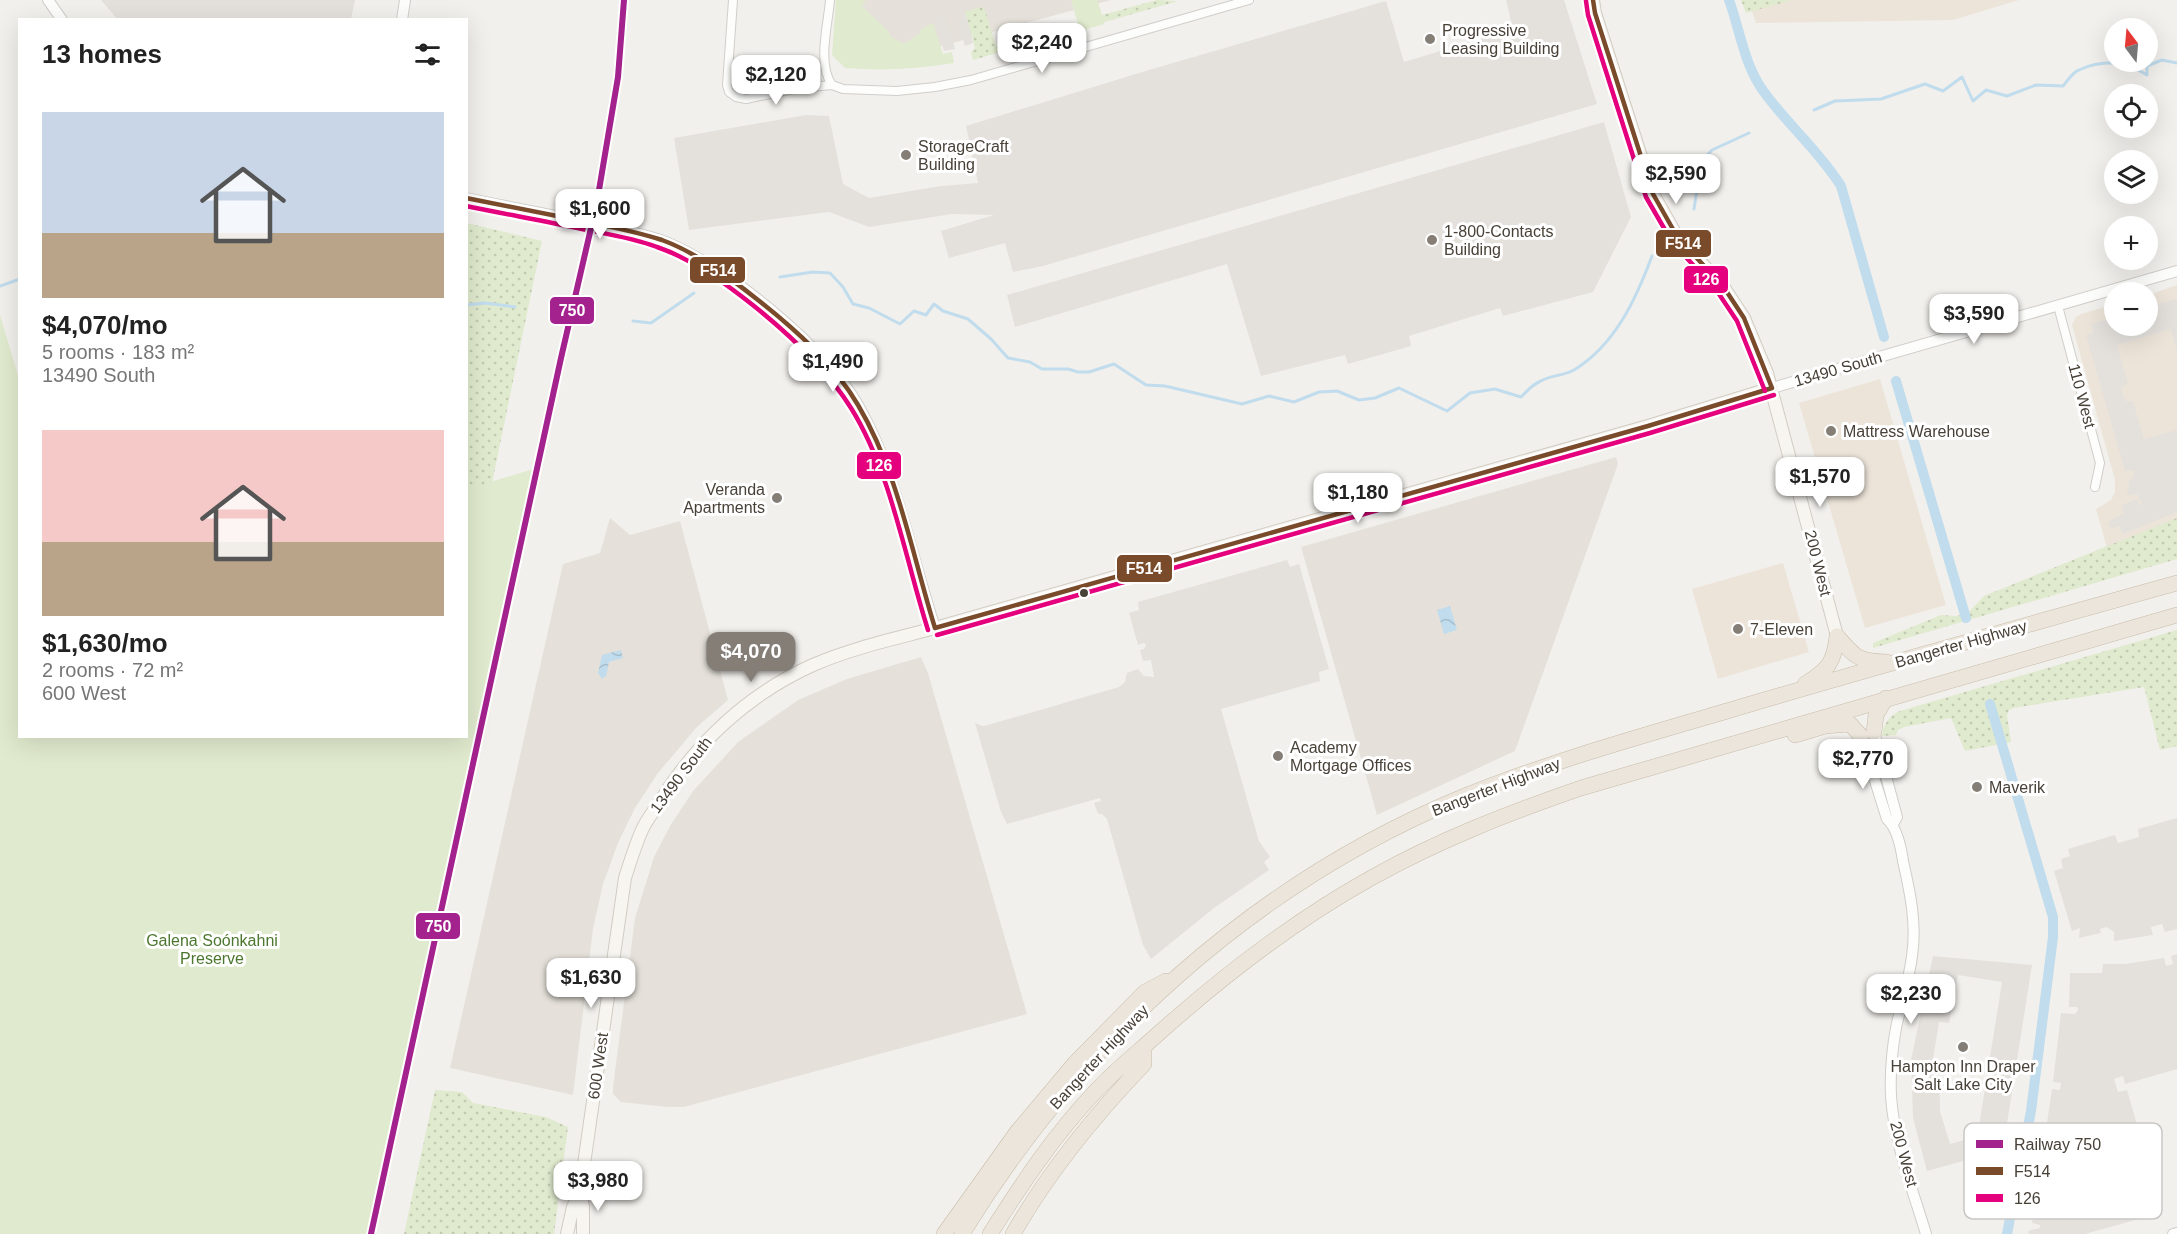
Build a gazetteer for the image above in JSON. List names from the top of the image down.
{
  "streets": {
    "highway": ["Bangerter Highway"],
    "main road": ["13490 South", "200 West", "600 West"],
    "street": ["110 West"]
  },
  "crossings": [
    ["13490 South", "110 West"],
    ["13490 South", "200 West"],
    ["13490 South", "600 West"]
  ],
  "parks": ["Galena Soónkahni Preserve"],
  "places": [
    "Progressive Leasing Building",
    "StorageCraft Building",
    "1-800-Contacts Building",
    "Mattress Warehouse",
    "Veranda Apartments",
    "7-Eleven",
    "Academy Mortgage Offices",
    "Maverik",
    "Hampton Inn Draper Salt Lake City"
  ],
  "lines": ["rail line 750", "transit line F514", "transit line 126"],
  "legend": ["Railway 750", "F514", "126"],
  "north": "top",
  "page": {
    "map_buttons": ["+", "−"],
    "heading": "13 homes",
    "price": [
      "$2,240",
      "$2,120",
      "$2,590",
      "$1,600",
      "$3,590",
      "$1,490",
      "$1,570",
      "$1,180",
      "$4,070",
      "$2,770",
      "$1,630",
      "$2,230",
      "$3,980"
    ],
    "list": [
      {
        "name": "$4,070/mo",
        "note": "5 rooms · 183 m² · 13490 South"
      },
      {
        "name": "$1,630/mo",
        "note": "2 rooms · 72 m² · 600 West"
      }
    ]
  }
}
